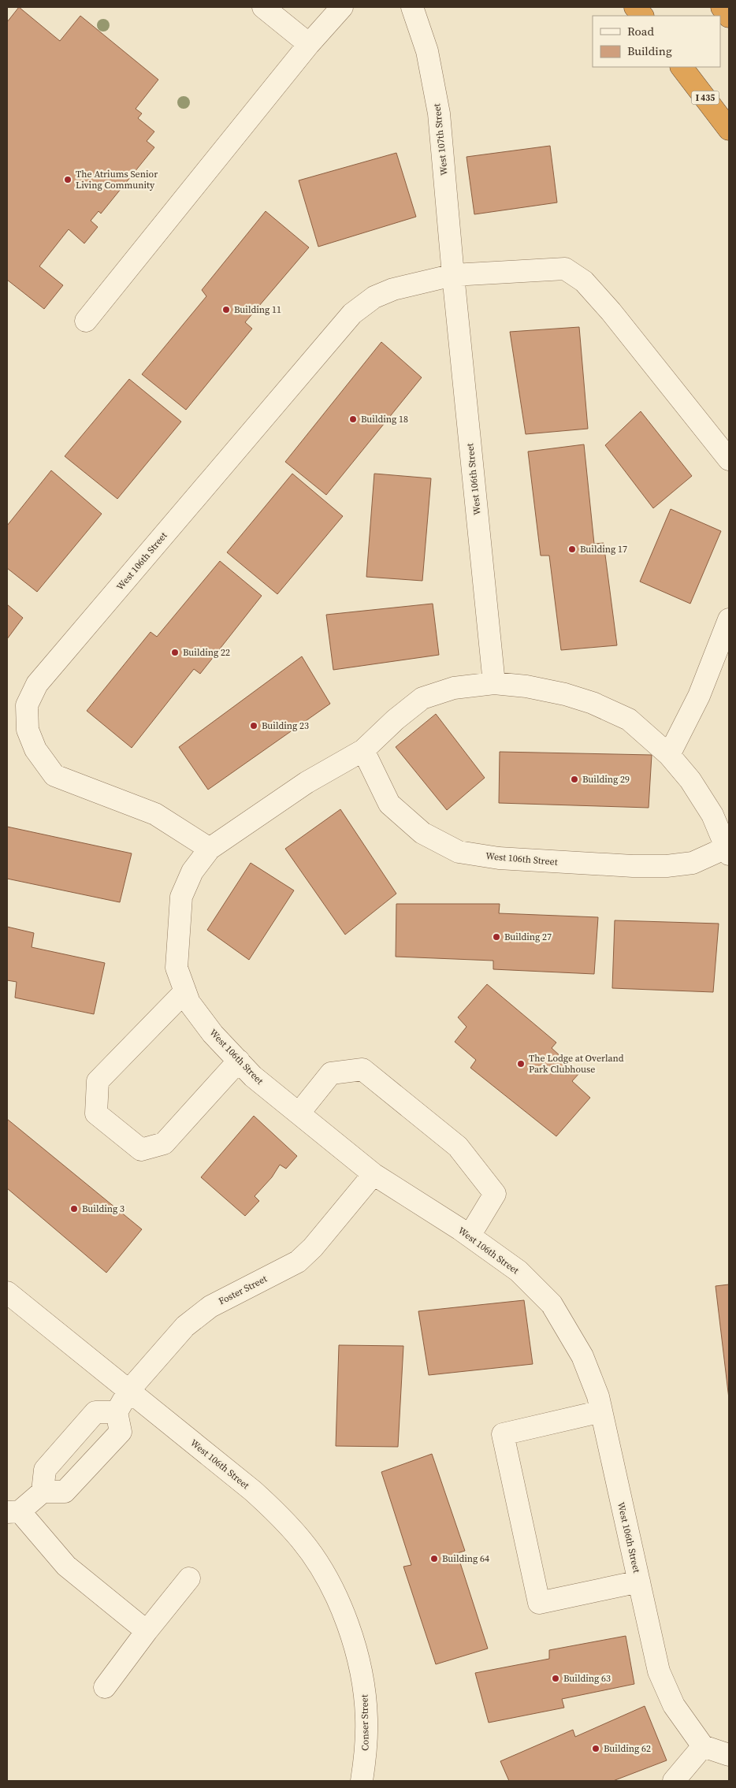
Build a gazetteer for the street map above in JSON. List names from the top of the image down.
{
  "streets": {
    "highway": ["I 435"],
    "street": [
      "West 107th Street",
      "West 106th Street",
      "Foster Street",
      "Conser Street"
    ]
  },
  "crossings": [
    ["West 107th Street", "West 106th Street"],
    ["West 106th Street", "Foster Street"],
    ["West 106th Street", "Conser Street"]
  ],
  "places": [
    "The Atriums Senior Living Community",
    "Building 11",
    "Building 18",
    "Building 17",
    "Building 22",
    "Building 23",
    "Building 29",
    "Building 27",
    "The Lodge at Overland Park Clubhouse",
    "Building 3",
    "Building 64",
    "Building 63",
    "Building 62"
  ],
  "legend": ["Road", "Building"]
}
